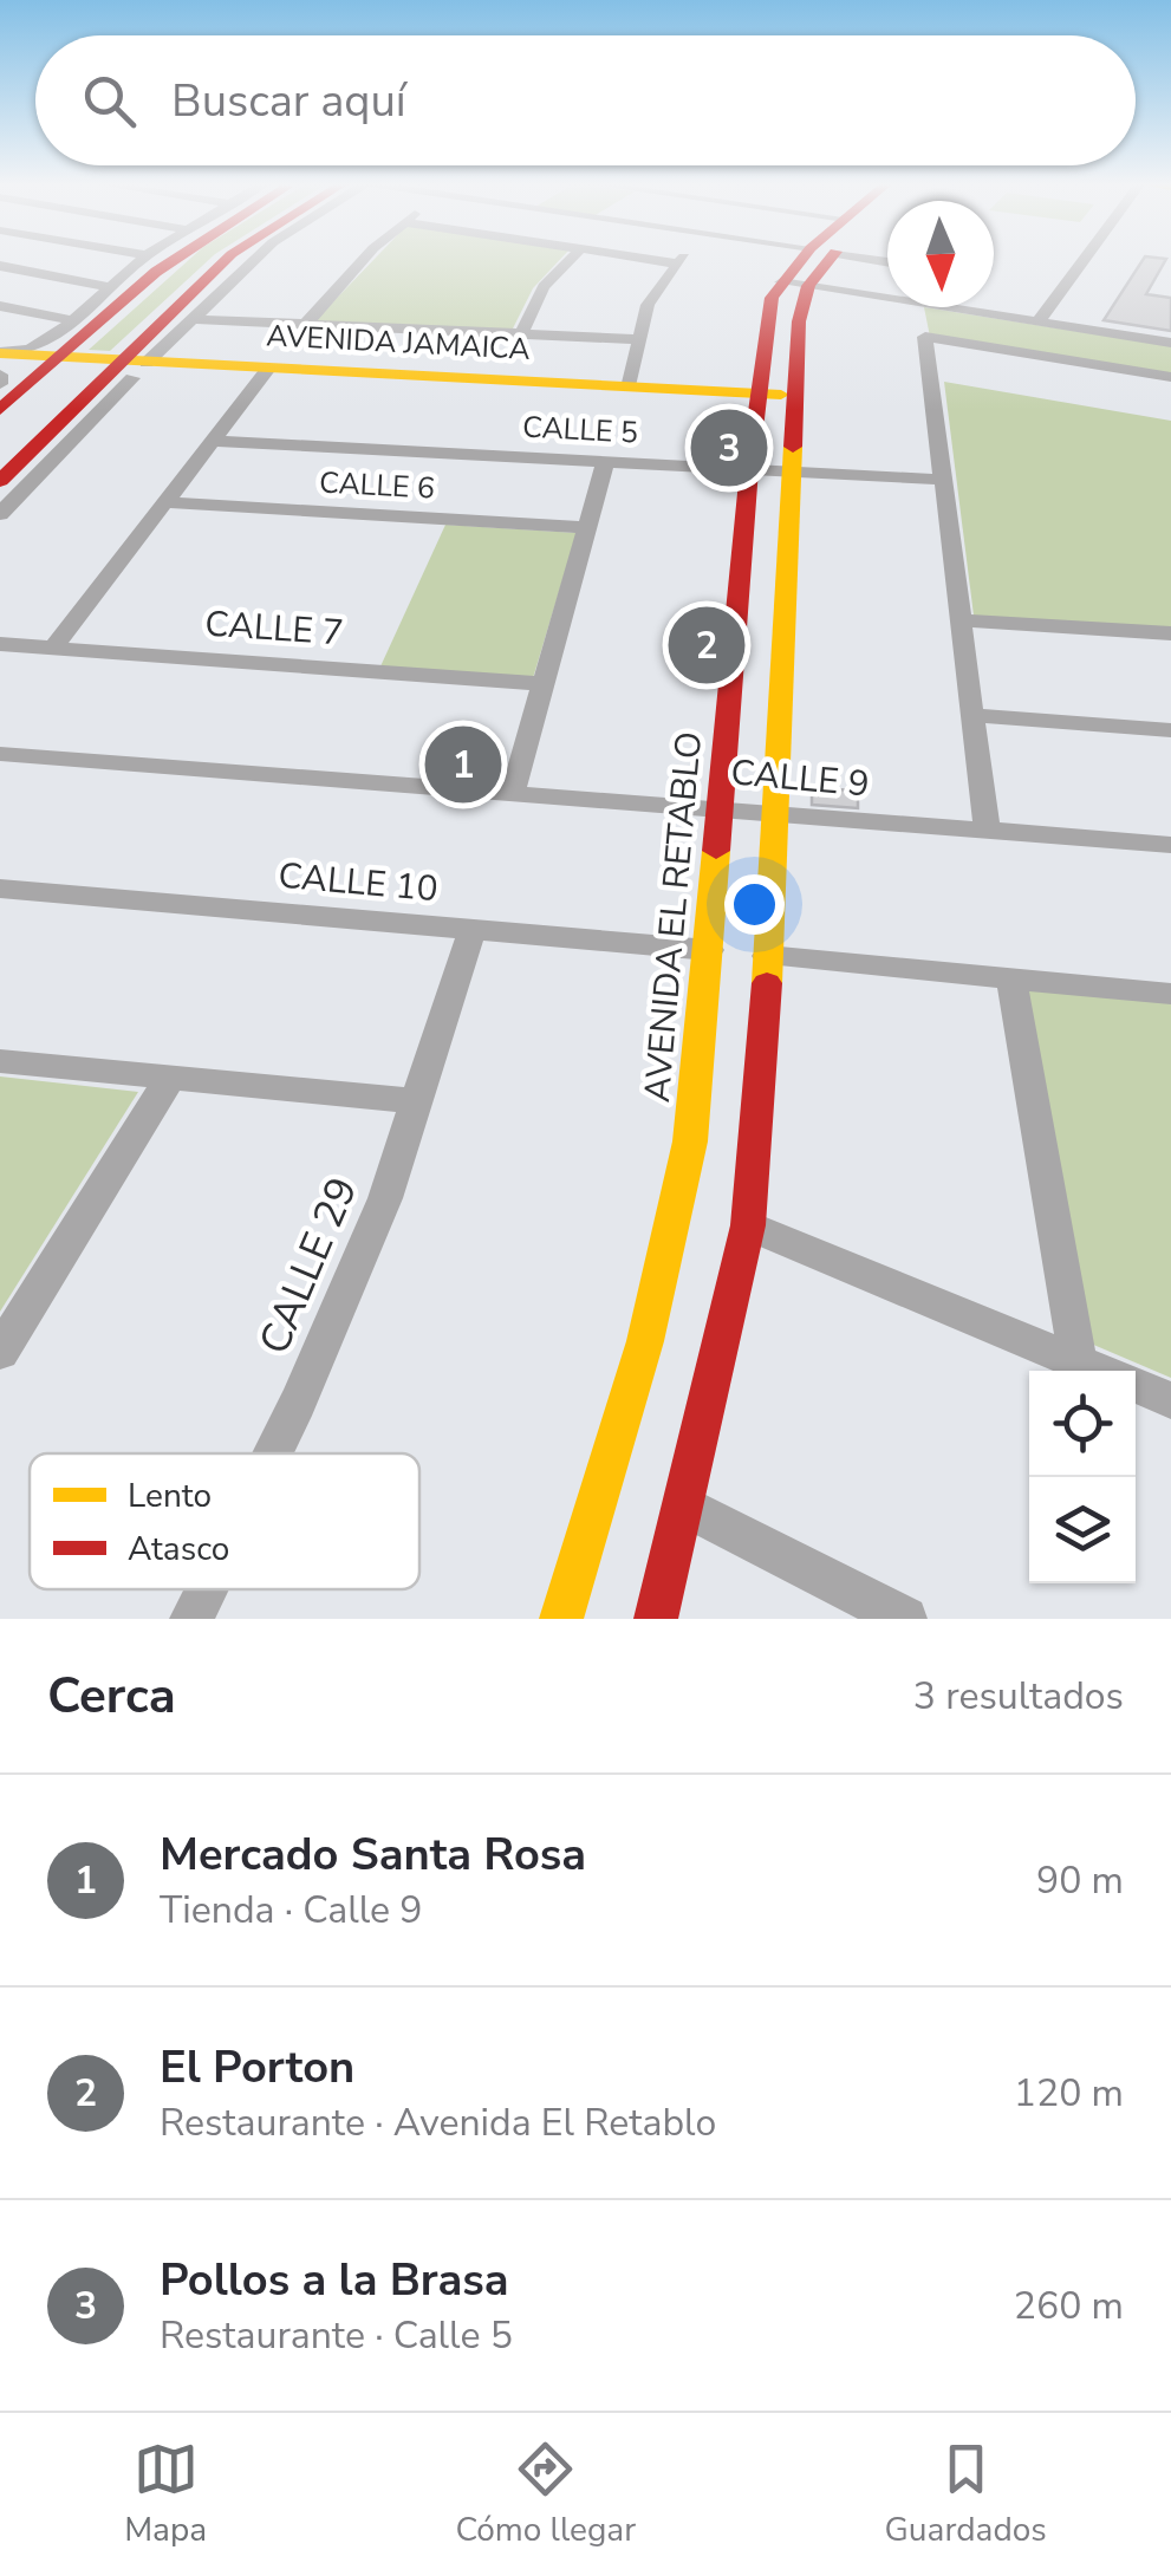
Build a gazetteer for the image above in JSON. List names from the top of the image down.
{
  "streets": {
    "main road": ["AVENIDA JAMAICA", "AVENIDA EL RETABLO"],
    "street": [
      "CALLE 5",
      "CALLE 6",
      "CALLE 7",
      "CALLE 9",
      "CALLE 10",
      "CALLE 29"
    ]
  },
  "crossings": [
    ["AVENIDA JAMAICA", "AVENIDA EL RETABLO"],
    ["CALLE 5", "AVENIDA EL RETABLO"],
    ["CALLE 9", "AVENIDA EL RETABLO"],
    ["CALLE 10", "AVENIDA EL RETABLO"],
    ["CALLE 10", "CALLE 29"]
  ],
  "legend": ["Lento", "Atasco"],
  "north": "bottom",
  "page": {
    "search": "Buscar aquí",
    "pins": ["3", "2", "1"],
    "heading": ["Cerca", "3 resultados"],
    "list": [
      {
        "mark": "1",
        "name": "Mercado Santa Rosa",
        "note": "Tienda · Calle 9",
        "value": "90 m"
      },
      {
        "mark": "2",
        "name": "El Porton",
        "note": "Restaurante · Avenida El Retablo",
        "value": "120 m"
      },
      {
        "mark": "3",
        "name": "Pollos a la Brasa",
        "note": "Restaurante · Calle 5",
        "value": "260 m"
      }
    ],
    "nav": ["Mapa", "Cómo llegar", "Guardados"]
  }
}
